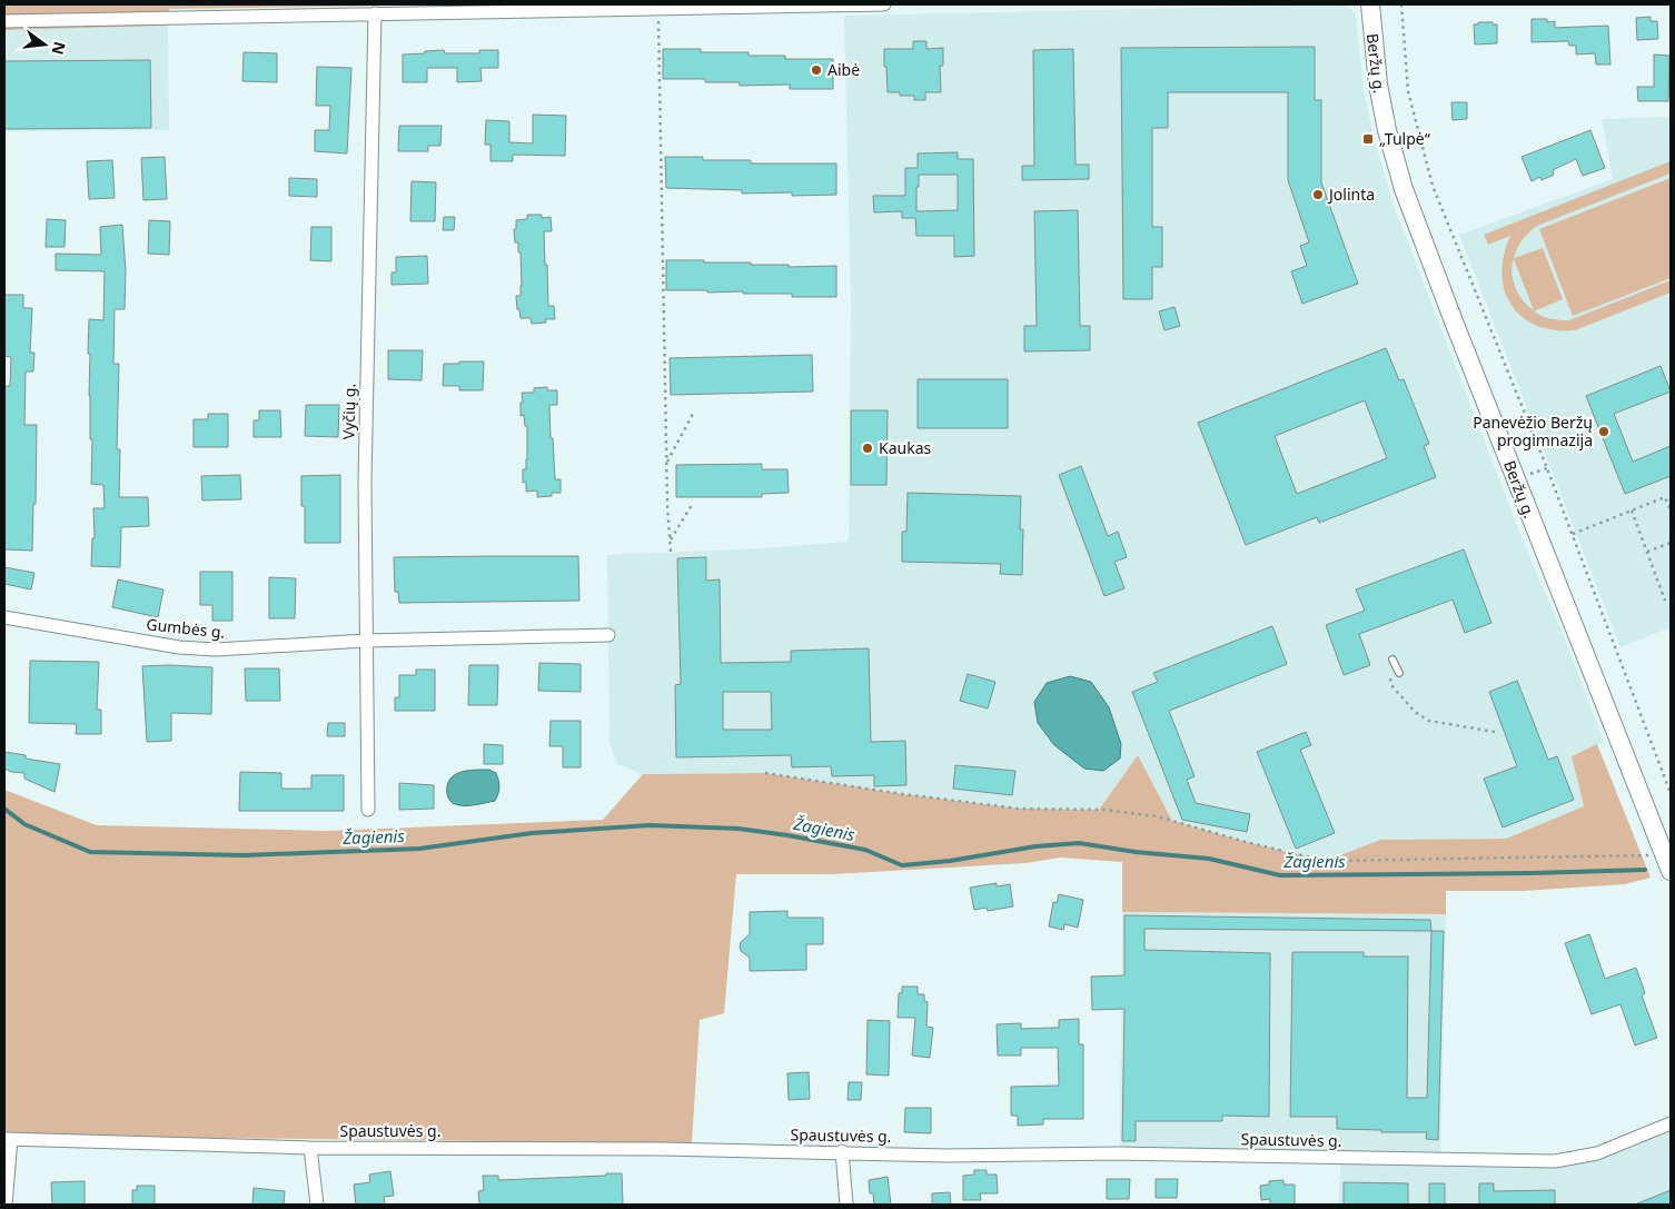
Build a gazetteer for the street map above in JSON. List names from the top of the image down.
{
  "streets": {
    "main road": ["Beržų g."],
    "street": ["Vyčių g.", "Gumbės g.", "Spaustuvės g."]
  },
  "crossings": [
    ["Vyčių g.", "Gumbės g."]
  ],
  "water": ["Žagienis"],
  "places": {
    "other": [
      "Aibė",
      "Jolinta",
      "Panevėžio Beržų progimnazija",
      "Kaukas"
    ],
    "transit": ["„Tulpė“"]
  },
  "north": "right"
}
